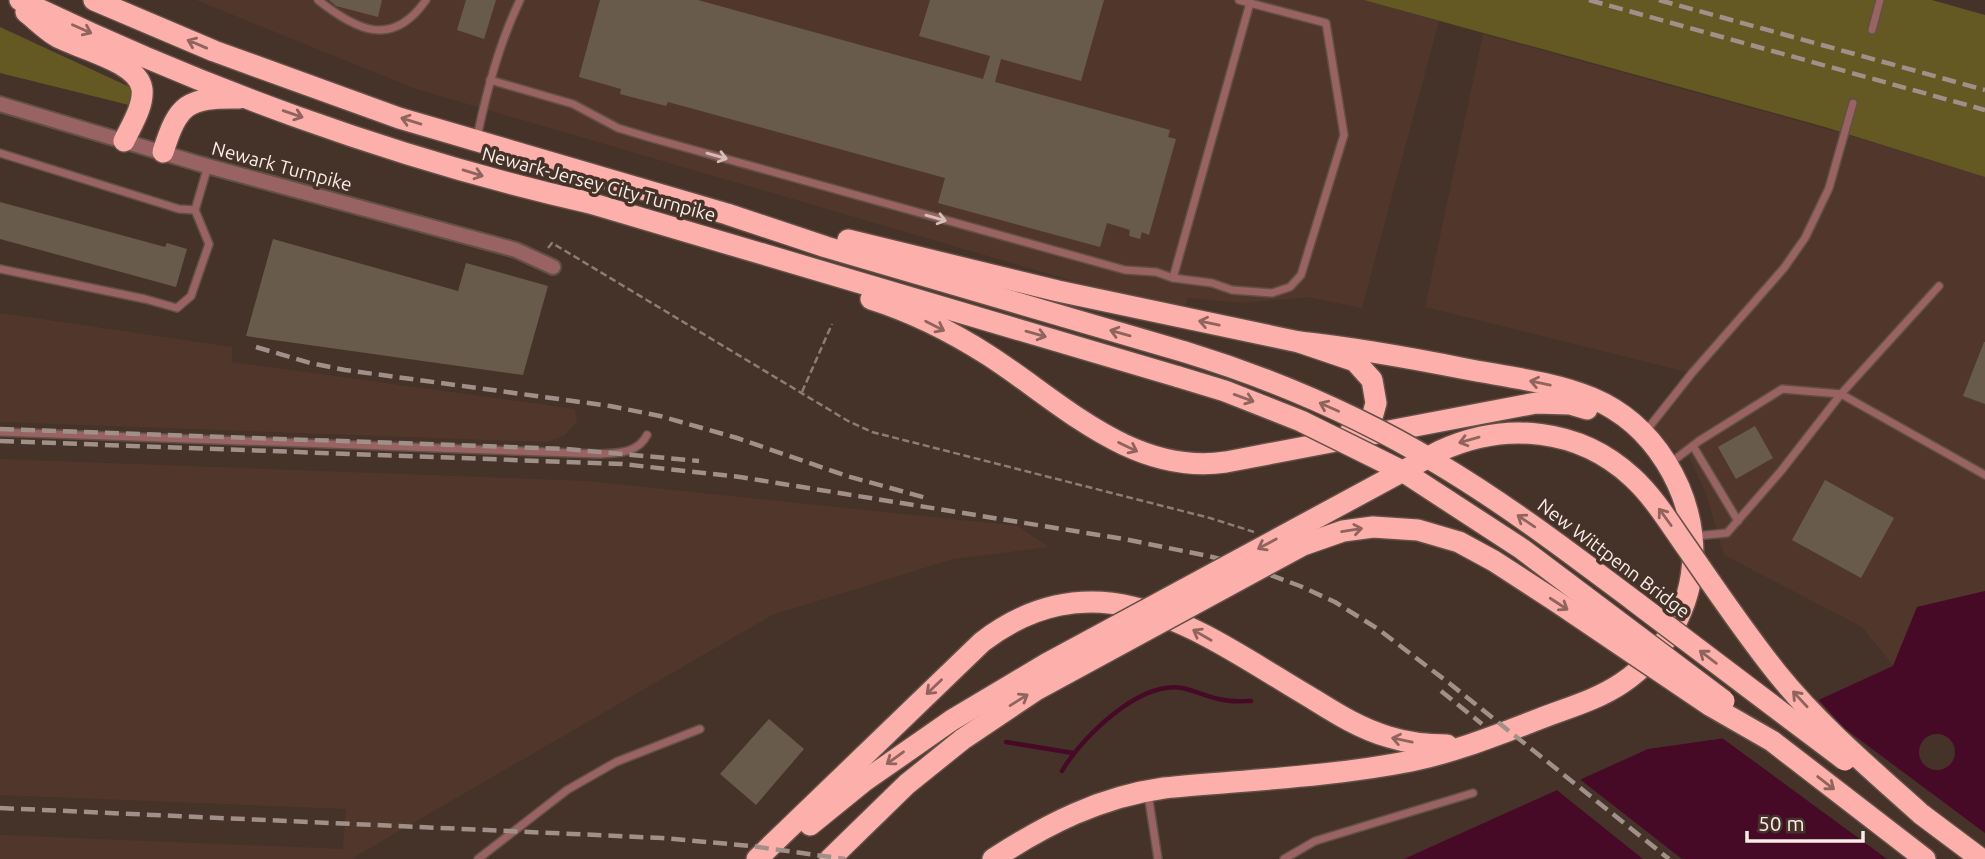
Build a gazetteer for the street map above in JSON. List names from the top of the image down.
{
  "streets": {
    "highway": ["Newark-Jersey City Turnpike", "New Wittpenn Bridge"],
    "street": ["Newark Turnpike"]
  },
  "crossings": [
    ["Newark-Jersey City Turnpike", "New Wittpenn Bridge"]
  ],
  "scale_bar": "50 m"
}
